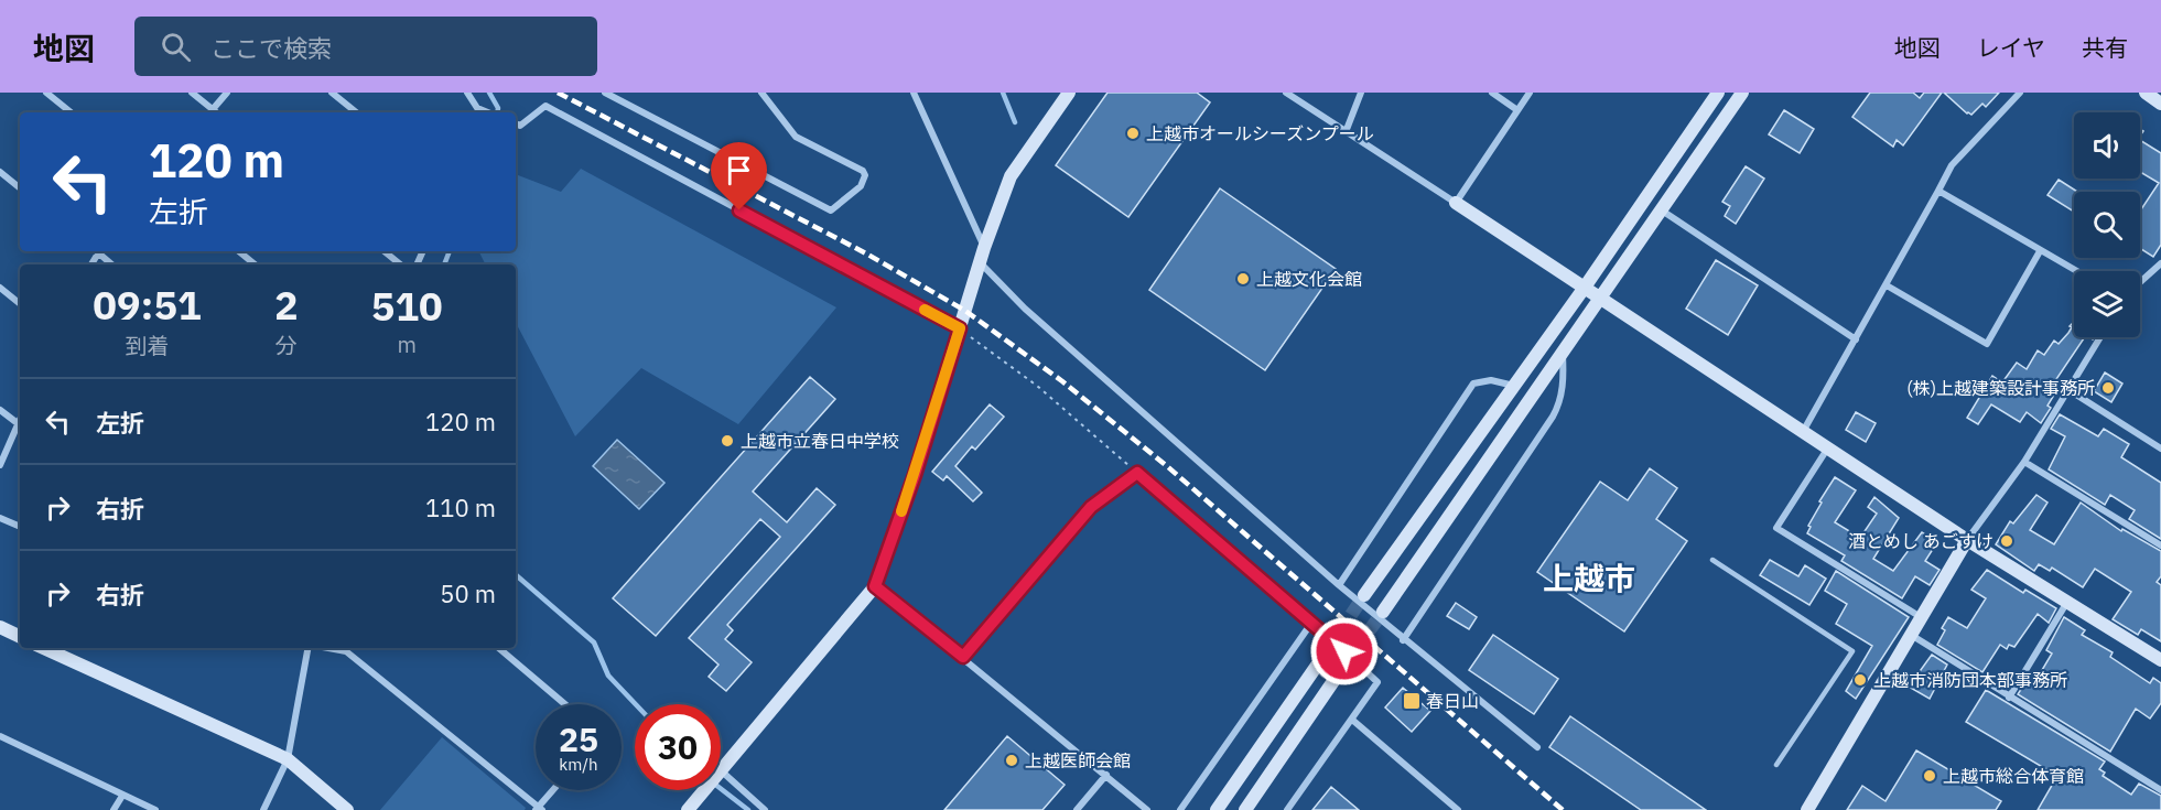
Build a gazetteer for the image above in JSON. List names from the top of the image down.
{
  "districts": ["上越市"],
  "places": {
    "other": [
      "上越市オールシーズンプール",
      "上越文化会館",
      "(株)上越建築設計事務所",
      "上越市立春日中学校",
      "酒とめし あごすけ",
      "上越市消防団本部事務所",
      "上越医師会館",
      "上越市総合体育館"
    ],
    "transit": ["春日山"]
  },
  "page": {
    "header": "地図",
    "search": "ここで検索",
    "nav": ["地図", "レイヤ", "共有"],
    "turn": ["120 m", "左折"],
    "eta": [
      "09:51",
      "到着",
      "2",
      "分",
      "510",
      "m"
    ],
    "list": [
      {
        "name": "左折",
        "value": "120 m"
      },
      {
        "name": "右折",
        "value": "110 m"
      },
      {
        "name": "右折",
        "value": "50 m"
      }
    ],
    "speed": "25 km/h",
    "limit": "30"
  }
}
